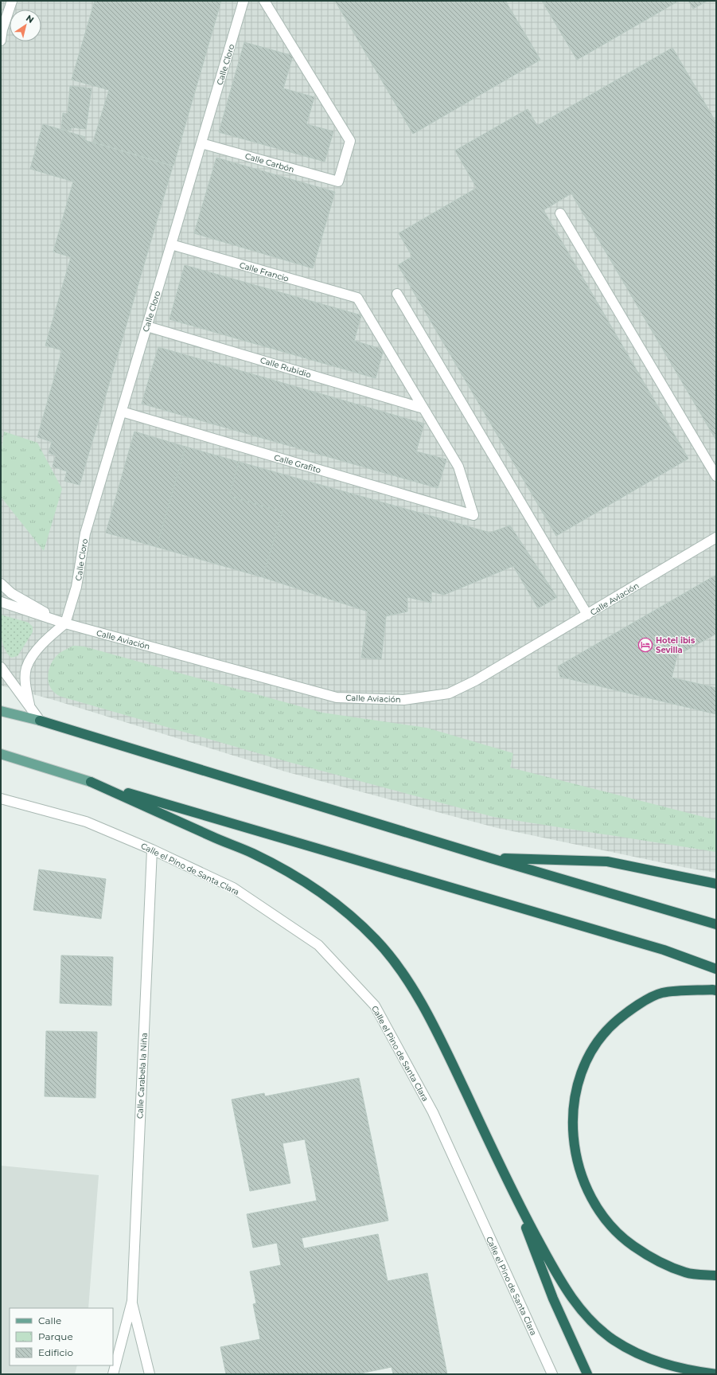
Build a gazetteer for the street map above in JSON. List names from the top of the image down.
{
  "streets": {
    "street": [
      "Calle Cloro",
      "Calle Carbón",
      "Calle Francio",
      "Calle Rubidio",
      "Calle Grafito",
      "Calle Aviación",
      "Calle el Pino de Santa Clara",
      "Calle Carabela la Niña"
    ]
  },
  "crossings": [
    ["Calle Cloro", "Calle Carbón"],
    ["Calle Cloro", "Calle Francio"],
    ["Calle Cloro", "Calle Rubidio"],
    ["Calle Cloro", "Calle Grafito"],
    ["Calle Cloro", "Calle Aviación"],
    ["Calle Francio", "Calle Rubidio"],
    ["Calle Francio", "Calle Grafito"],
    ["Calle Rubidio", "Calle Grafito"],
    ["Calle el Pino de Santa Clara", "Calle Carabela la Niña"]
  ],
  "places": {
    "hotel": ["Hotel ibis Sevilla"]
  },
  "legend": ["Calle", "Parque", "Edificio"],
  "north": "top right"
}
